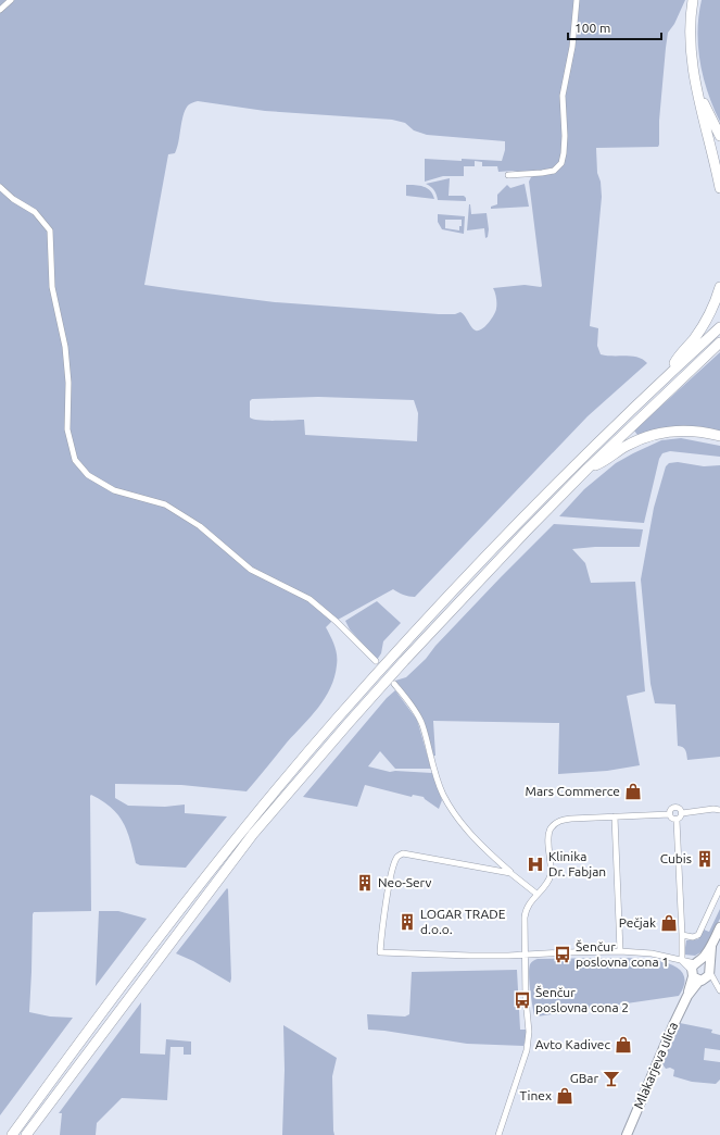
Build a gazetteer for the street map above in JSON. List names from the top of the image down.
{
  "streets": {
    "main road": ["Mlakarjeva ulica"]
  },
  "places": {
    "shop": [
      "Mars Commerce",
      "Pečjak",
      "Avto Kadivec",
      "Tinex"
    ],
    "building": ["Cubis", "Neo-Serv", "LOGAR TRADE d.o.o."],
    "hospital": ["Klinika Dr. Fabjan"],
    "bus stop": ["Šenčur poslovna cona 1", "Šenčur poslovna cona 2"],
    "bar": ["GBar"]
  },
  "scale_bar": "100 m"
}
